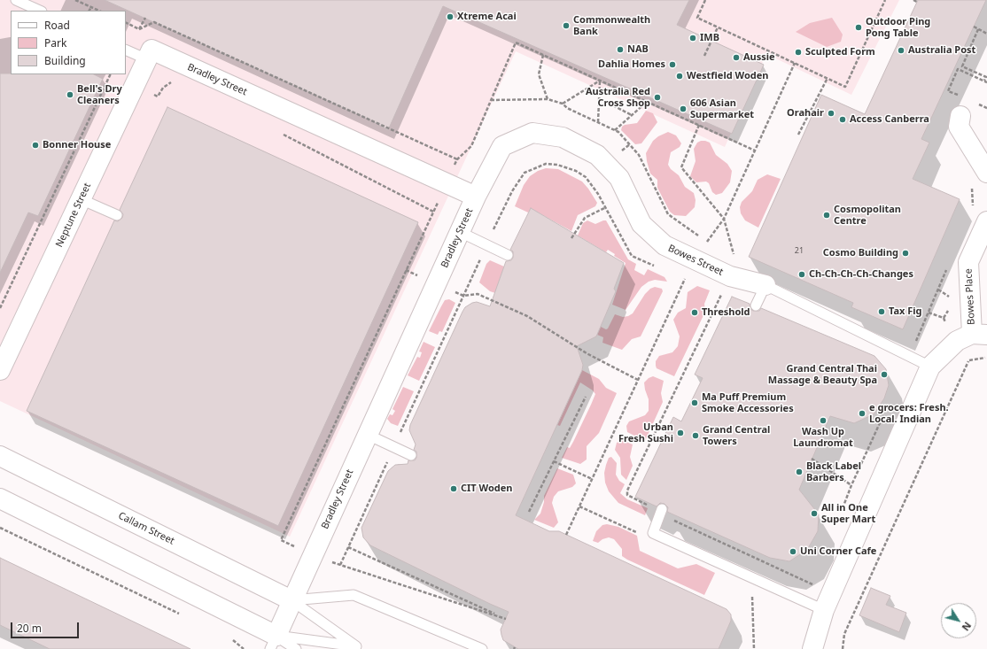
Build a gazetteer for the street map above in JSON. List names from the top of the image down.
{
  "streets": {
    "street": [
      "Bradley Street",
      "Neptune Street",
      "Bowes Street",
      "Bowes Place",
      "Callam Street"
    ]
  },
  "crossings": [
    ["Bradley Street", "Neptune Street"],
    ["Bradley Street", "Bowes Street"],
    ["Bradley Street", "Callam Street"]
  ],
  "places": [
    "Xtreme Acai",
    "Commonwealth Bank",
    "Outdoor Ping Pong Table",
    "IMB",
    "NAB",
    "Australia Post",
    "Sculpted Form",
    "Aussie",
    "Dahlia Homes",
    "Westfield Woden",
    "Bell's Dry Cleaners",
    "Australia Red Cross Shop",
    "606 Asian Supermarket",
    "Orahair",
    "Access Canberra",
    "Bonner House",
    "Cosmopolitan Centre",
    "Cosmo Building",
    "Ch-Ch-Ch-Ch-Changes",
    "Tax Fig",
    "Threshold",
    "Grand Central Thai Massage & Beauty Spa",
    "Ma Puff Premium Smoke Accessories",
    "e grocers: Fresh. Local. Indian",
    "Wash Up Laundromat",
    "Urban Fresh Sushi",
    "Grand Central Towers",
    "Black Label Barbers",
    "CIT Woden",
    "All in One Super Mart",
    "Uni Corner Cafe"
  ],
  "house_numbers": ["21"],
  "legend": ["Road", "Park", "Building"],
  "scale_bar": "20 m",
  "north": "bottom right"
}
